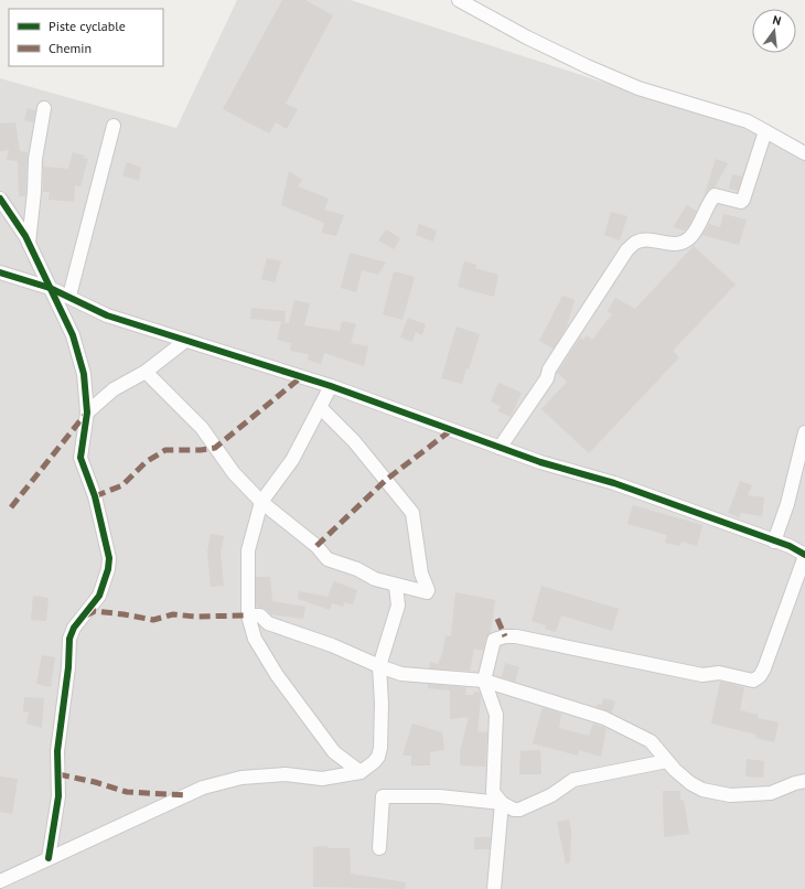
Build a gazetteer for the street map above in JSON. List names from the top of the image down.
{
  "legend": ["Piste cyclable", "Chemin"],
  "north": "top"
}
